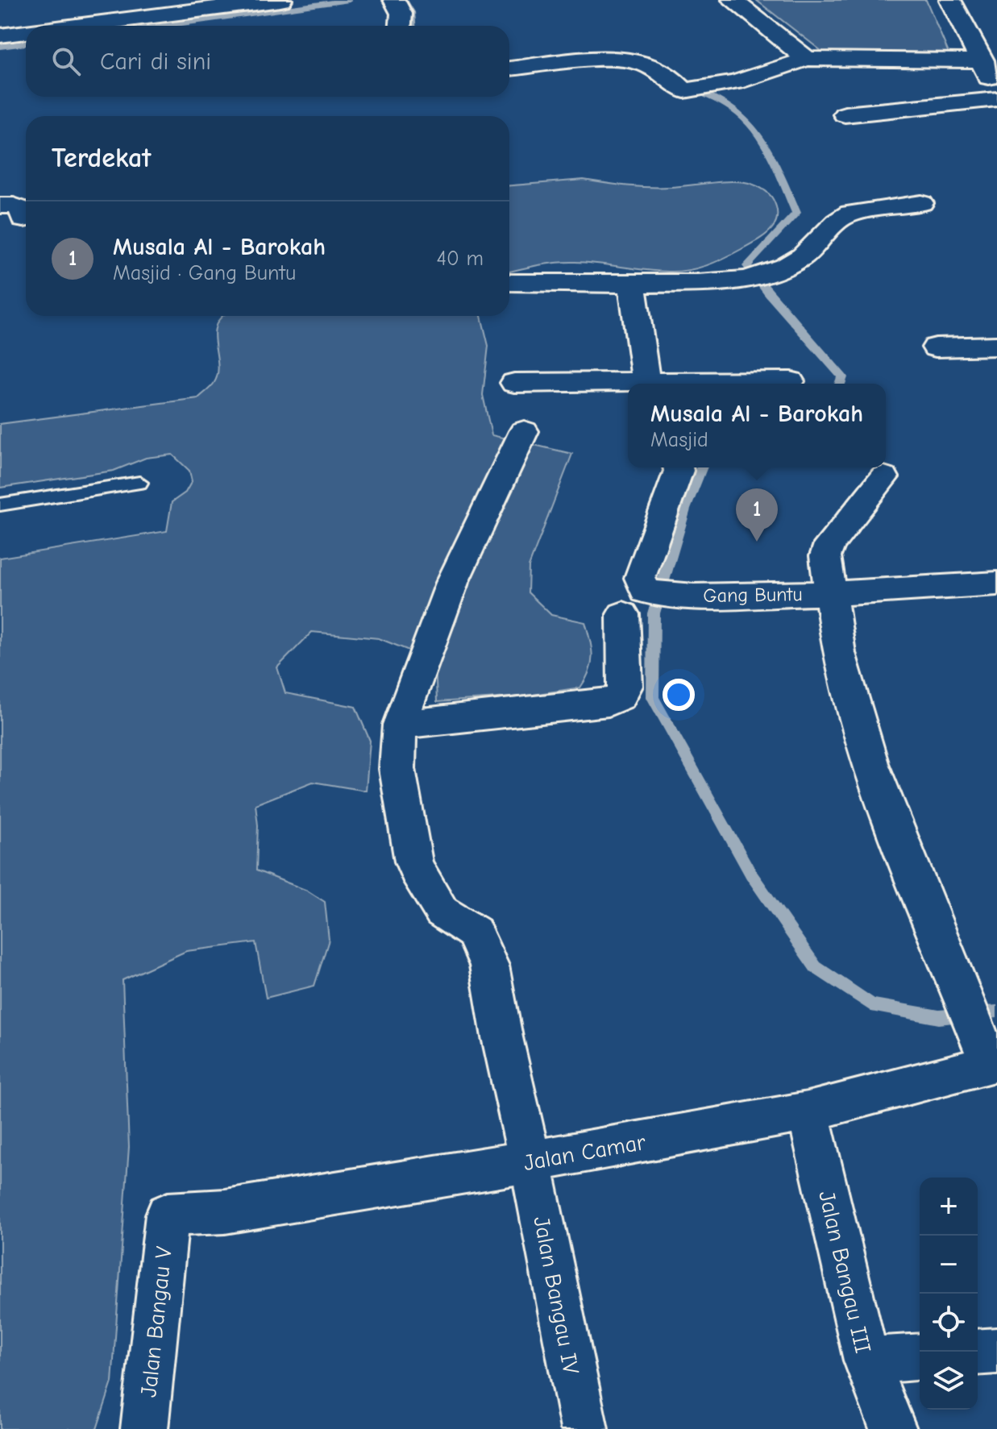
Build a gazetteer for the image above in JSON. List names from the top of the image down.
{
  "streets": {
    "street": [
      "Gang Buntu",
      "Jalan Camar",
      "Jalan Bangau III",
      "Jalan Bangau IV",
      "Jalan Bangau V"
    ]
  },
  "crossings": [
    ["Jalan Camar", "Jalan Bangau III"],
    ["Jalan Camar", "Jalan Bangau IV"],
    ["Jalan Camar", "Jalan Bangau V"]
  ],
  "page": {
    "search": "Cari di sini",
    "heading": "Terdekat",
    "list": [
      {
        "mark": "1",
        "name": "Musala Al - Barokah",
        "note": "Masjid · Gang Buntu",
        "value": "40 m"
      }
    ],
    "popup": ["Musala Al - Barokah", "Masjid"],
    "pins": "1",
    "map_buttons": ["+", "−"]
  }
}
